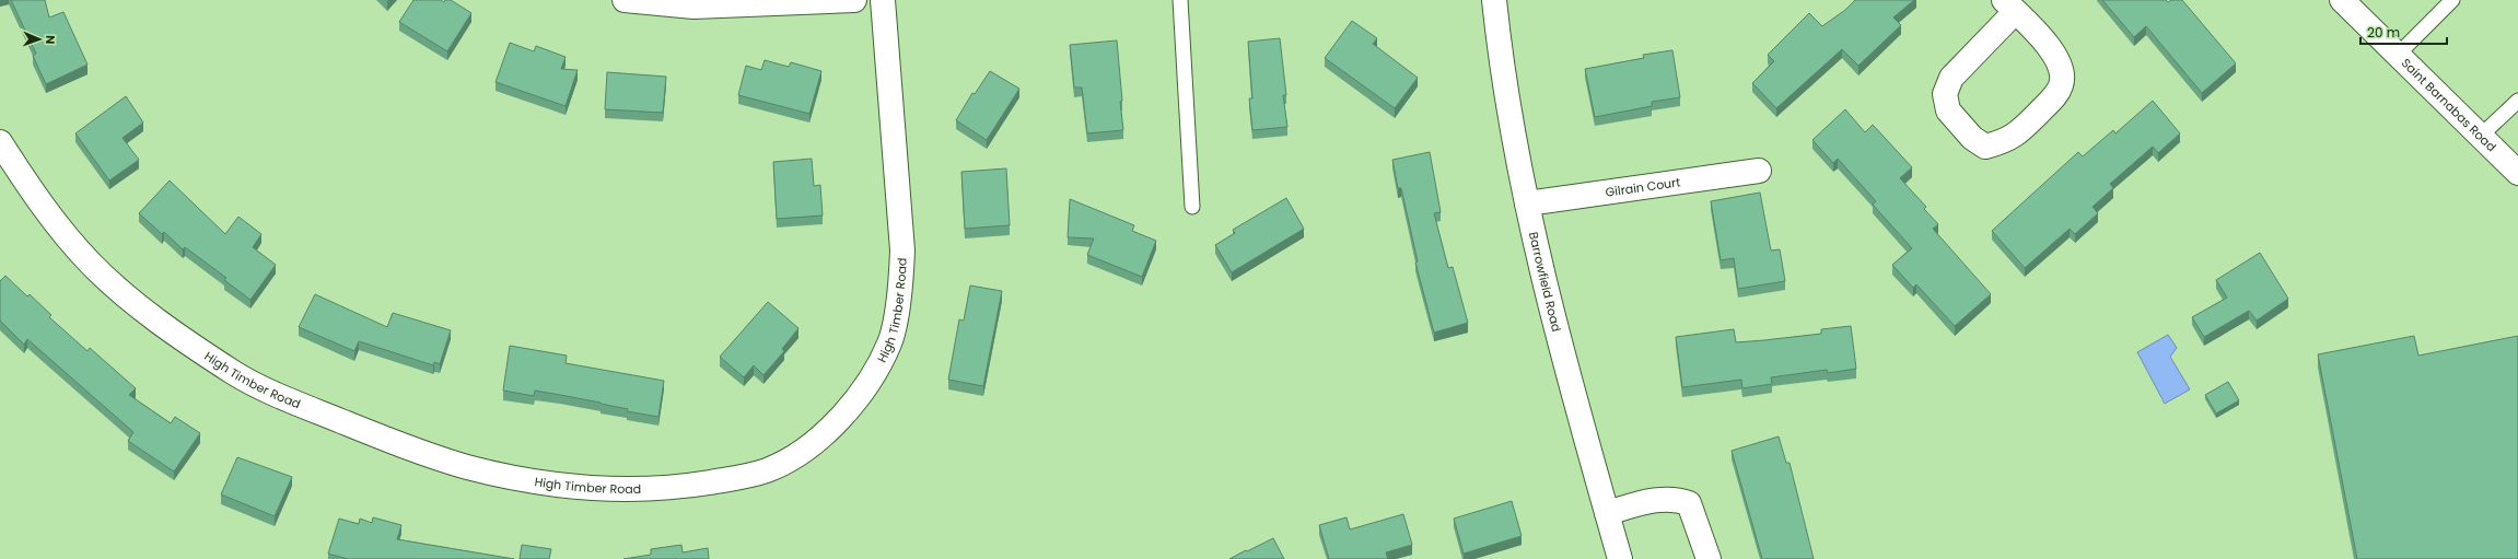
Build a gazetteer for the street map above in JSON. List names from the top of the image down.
{
  "streets": {
    "street": [
      "Saint Barnabas Road",
      "Gilrain Court",
      "Barrowfield Road",
      "High Timber Road"
    ]
  },
  "crossings": [
    ["Gilrain Court", "Barrowfield Road"]
  ],
  "scale_bar": "20 m",
  "north": "right"
}
